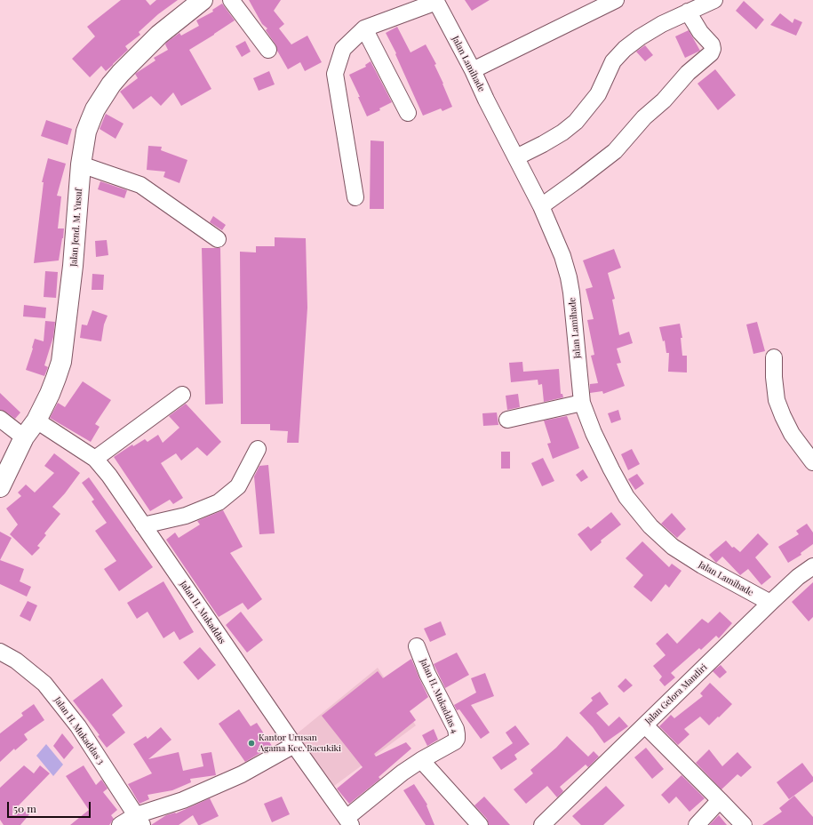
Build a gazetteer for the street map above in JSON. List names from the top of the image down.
{
  "streets": {
    "highway": ["Jalan Jend. M. Yusuf"],
    "street": [
      "Jalan Lamihade",
      "Jalan H. Mukaddas",
      "Jalan Gelora Mandiri",
      "Jalan H. Mukaddas 4",
      "Jalan H. Mukaddas 3"
    ]
  },
  "crossings": [
    ["Jalan Lamihade", "Jalan Gelora Mandiri"],
    ["Jalan Jend. M. Yusuf", "Jalan H. Mukaddas"],
    ["Jalan H. Mukaddas", "Jalan H. Mukaddas 4"]
  ],
  "places": ["Kantor Urusan Agama Kec. Bacukiki"],
  "scale_bar": "50 m"
}
